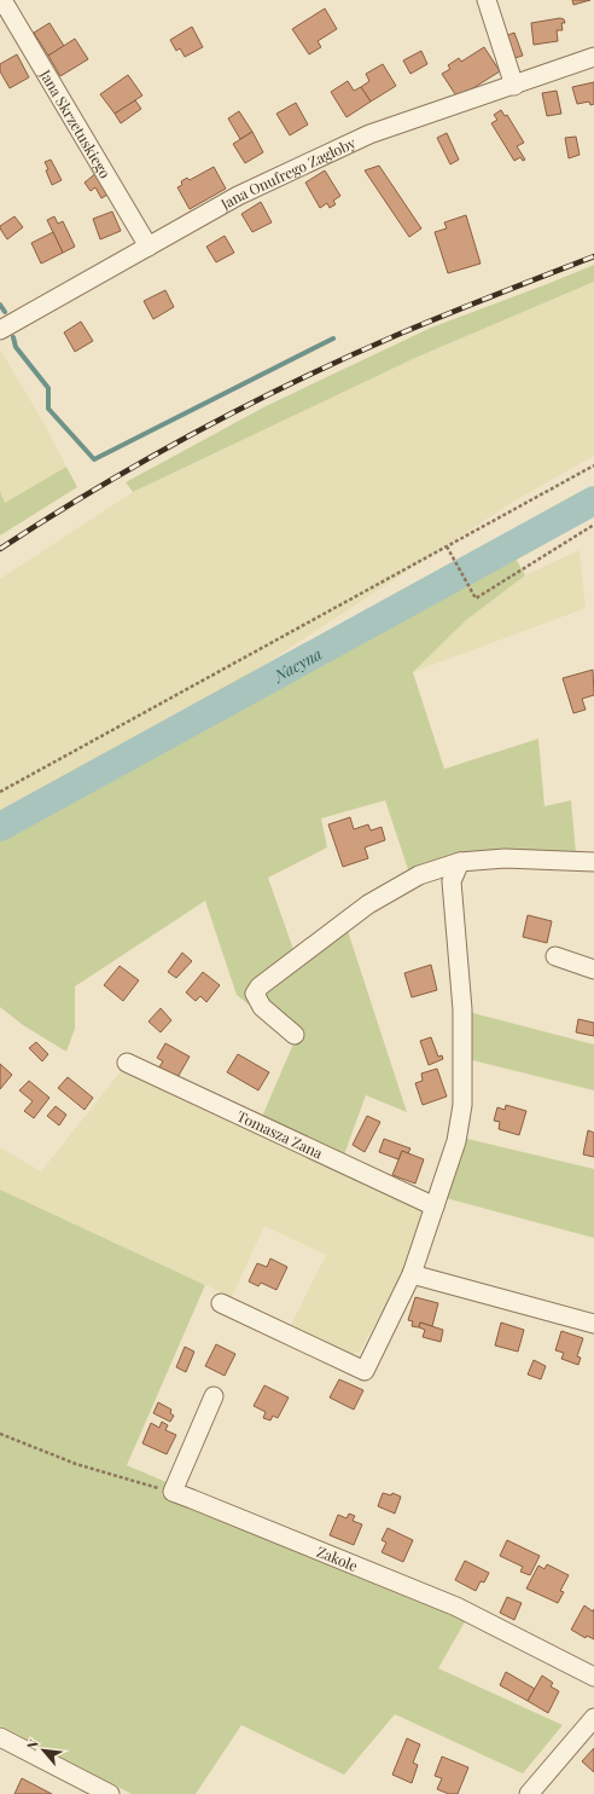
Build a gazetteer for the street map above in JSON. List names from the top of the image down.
{
  "streets": {
    "street": [
      "Jana Skrzetuskiego",
      "Jana Onufrego Zagłoby",
      "Tomasza Zana",
      "Zakole"
    ]
  },
  "crossings": [
    ["Jana Skrzetuskiego", "Jana Onufrego Zagłoby"]
  ],
  "water": ["Nacyna"],
  "north": "top left"
}
